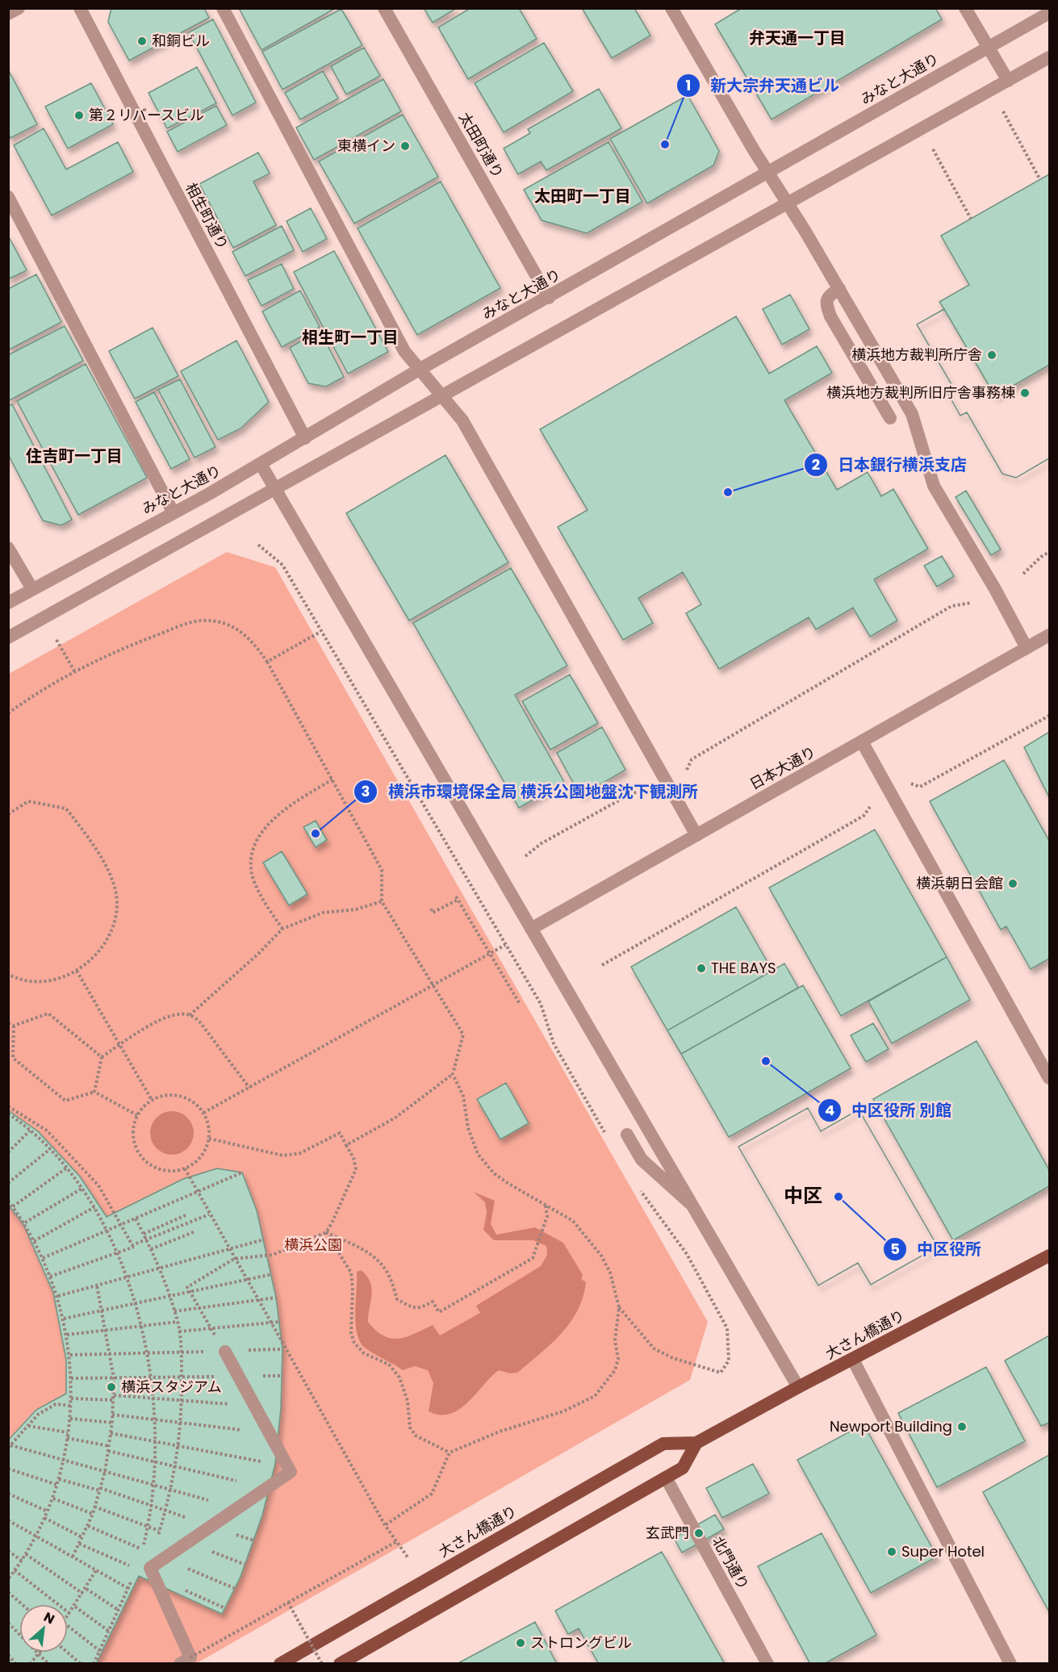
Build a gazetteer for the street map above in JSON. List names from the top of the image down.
{
  "streets": {
    "main road": ["大さん橋通り"],
    "street": [
      "みなと大通り",
      "太田町通り",
      "相生町通り",
      "日本大通り",
      "北門通り"
    ]
  },
  "crossings": [
    ["みなと大通り", "太田町通り"],
    ["みなと大通り", "相生町通り"]
  ],
  "districts": [
    "弁天通一丁目",
    "太田町一丁目",
    "相生町一丁目",
    "住吉町一丁目",
    "中区"
  ],
  "parks": ["横浜公園"],
  "places": [
    "和銅ビル",
    "第２リバースビル",
    "新大宗弁天通ビル",
    "東横イン",
    "横浜地方裁判所庁舎",
    "横浜地方裁判所旧庁舎事務棟",
    "日本銀行横浜支店",
    "横浜市環境保全局 横浜公園地盤沈下観測所",
    "横浜朝日会館",
    "THE BAYS",
    "中区役所 別館",
    "中区役所",
    "横浜スタジアム",
    "Newport Building",
    "玄武門",
    "Super Hotel",
    "ストロングビル"
  ],
  "north": "top right"
}
